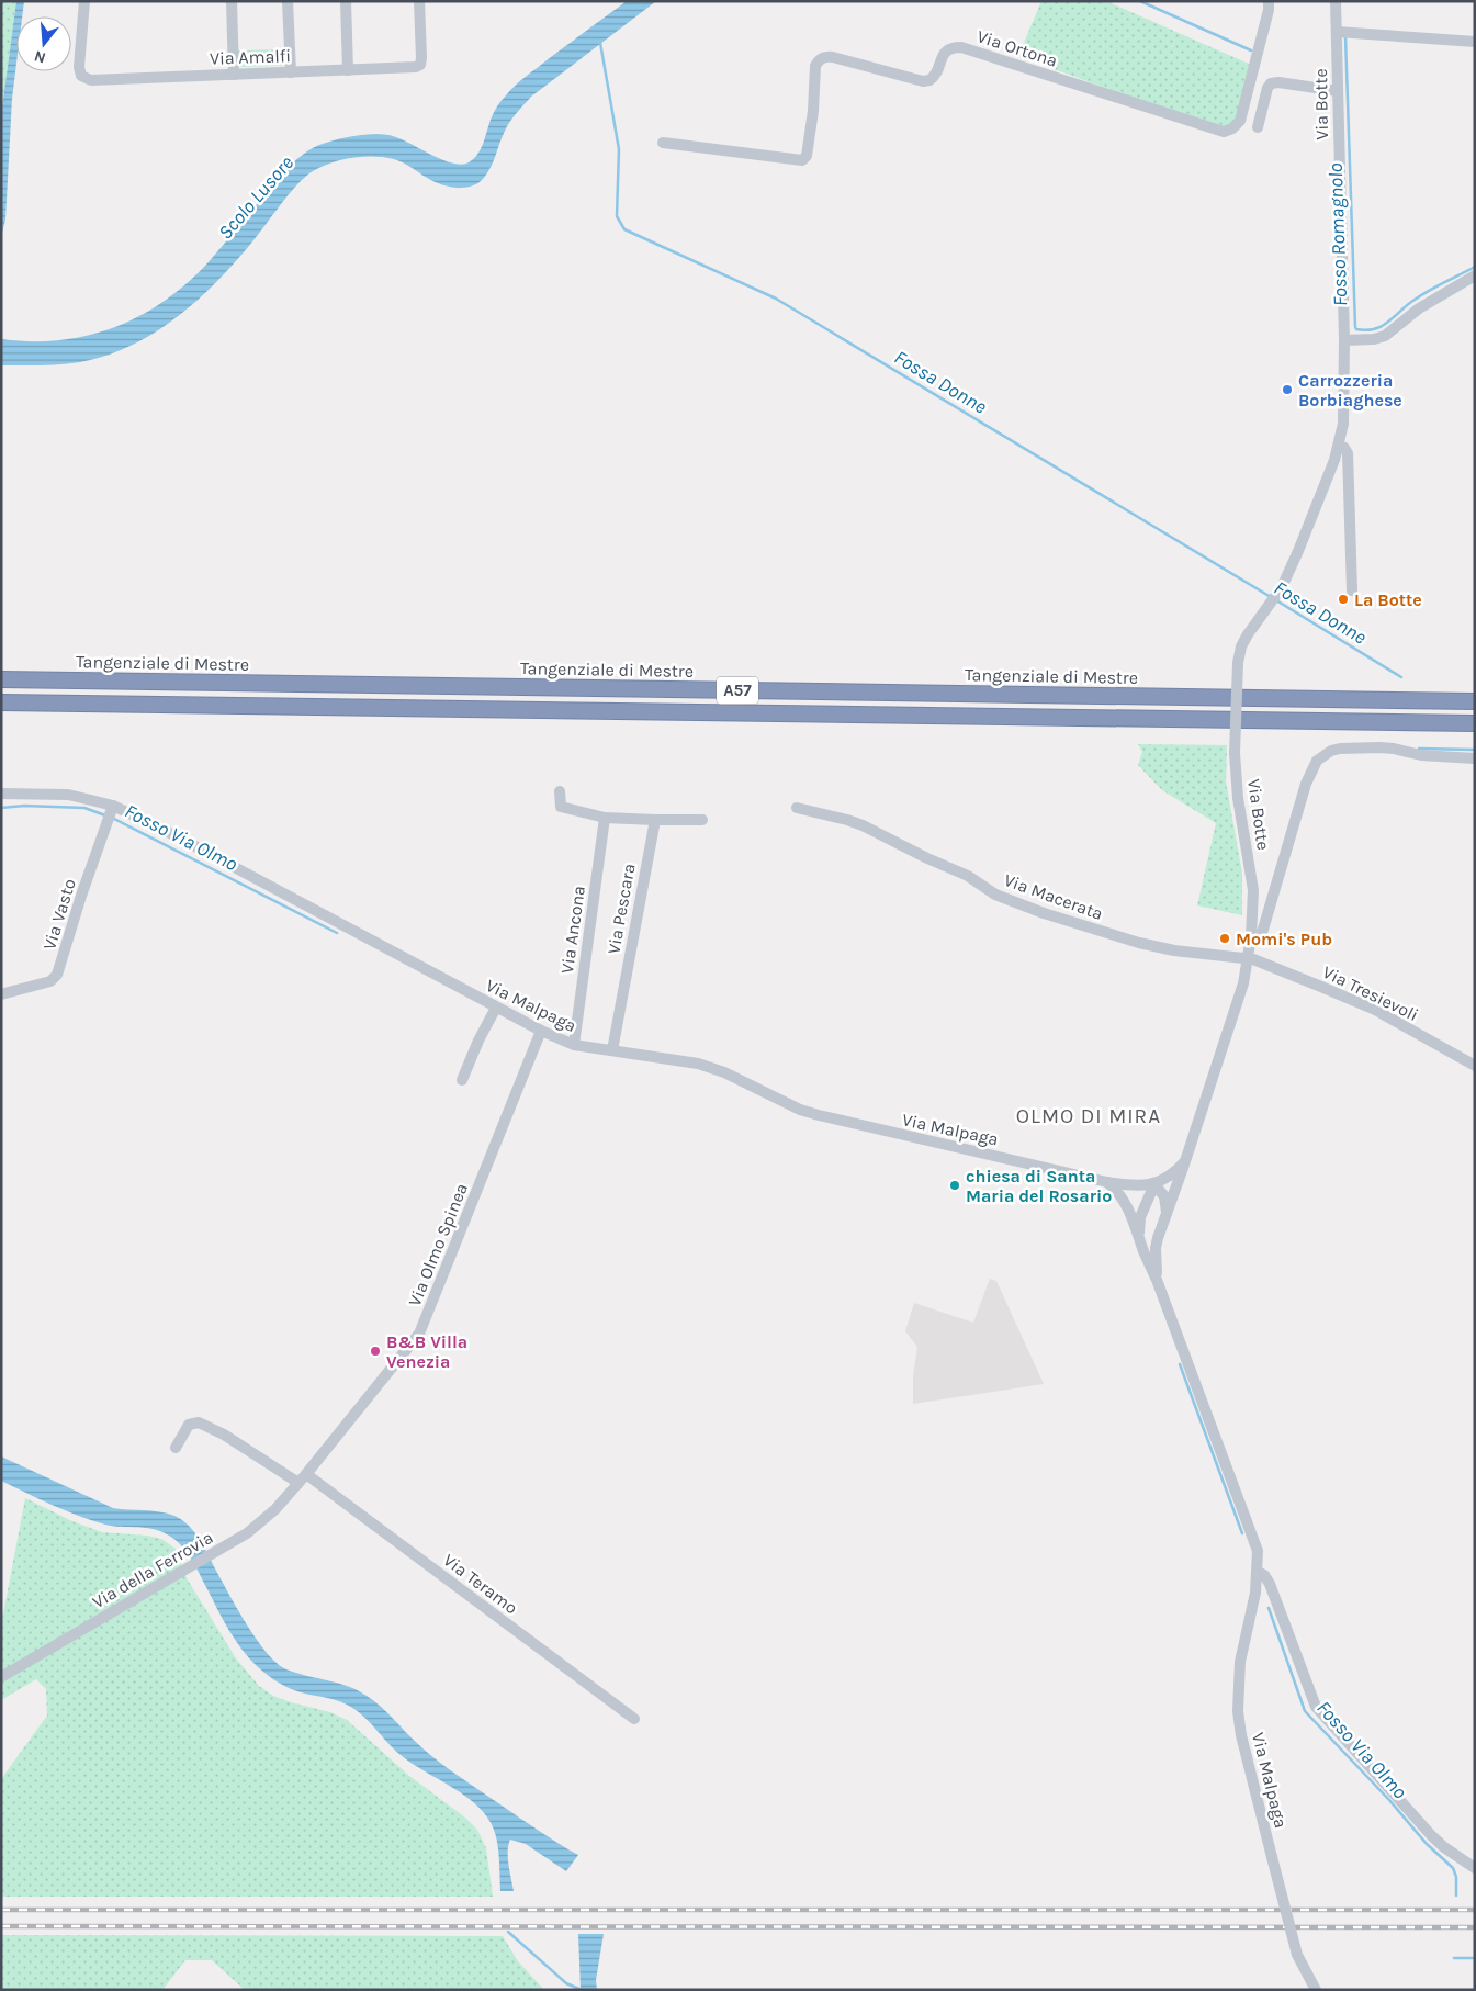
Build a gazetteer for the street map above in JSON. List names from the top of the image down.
{
  "streets": {
    "highway": ["Tangenziale di Mestre", "A57"],
    "street": [
      "Via Ortona",
      "Via Amalfi",
      "Via Botte",
      "Via Macerata",
      "Via Pescara",
      "Via Vasto",
      "Via Ancona",
      "Via Tresievoli",
      "Via Malpaga",
      "Via Olmo Spinea",
      "Via della Ferrovia",
      "Via Teramo"
    ]
  },
  "crossings": [
    ["Via Botte", "Via Macerata"],
    ["Via Botte", "Via Tresievoli"],
    ["Via Botte", "Via Malpaga"],
    ["Via Macerata", "Via Tresievoli"],
    ["Via Pescara", "Via Malpaga"],
    ["Via Vasto", "Via Malpaga"],
    ["Via Ancona", "Via Malpaga"],
    ["Via Malpaga", "Via Olmo Spinea"],
    ["Via Olmo Spinea", "Via della Ferrovia"],
    ["Via Olmo Spinea", "Via Teramo"],
    ["Via della Ferrovia", "Via Teramo"]
  ],
  "districts": ["OLMO DI MIRA"],
  "water": [
    "Scolo Lusore",
    "Fosso Romagnolo",
    "Fossa Donne",
    "Fosso Via Olmo"
  ],
  "places": [
    "Carrozzeria Borbiaghese",
    "La Botte",
    "Momi's Pub",
    "chiesa di Santa Maria del Rosario",
    "B&B Villa Venezia"
  ],
  "north": "bottom"
}
